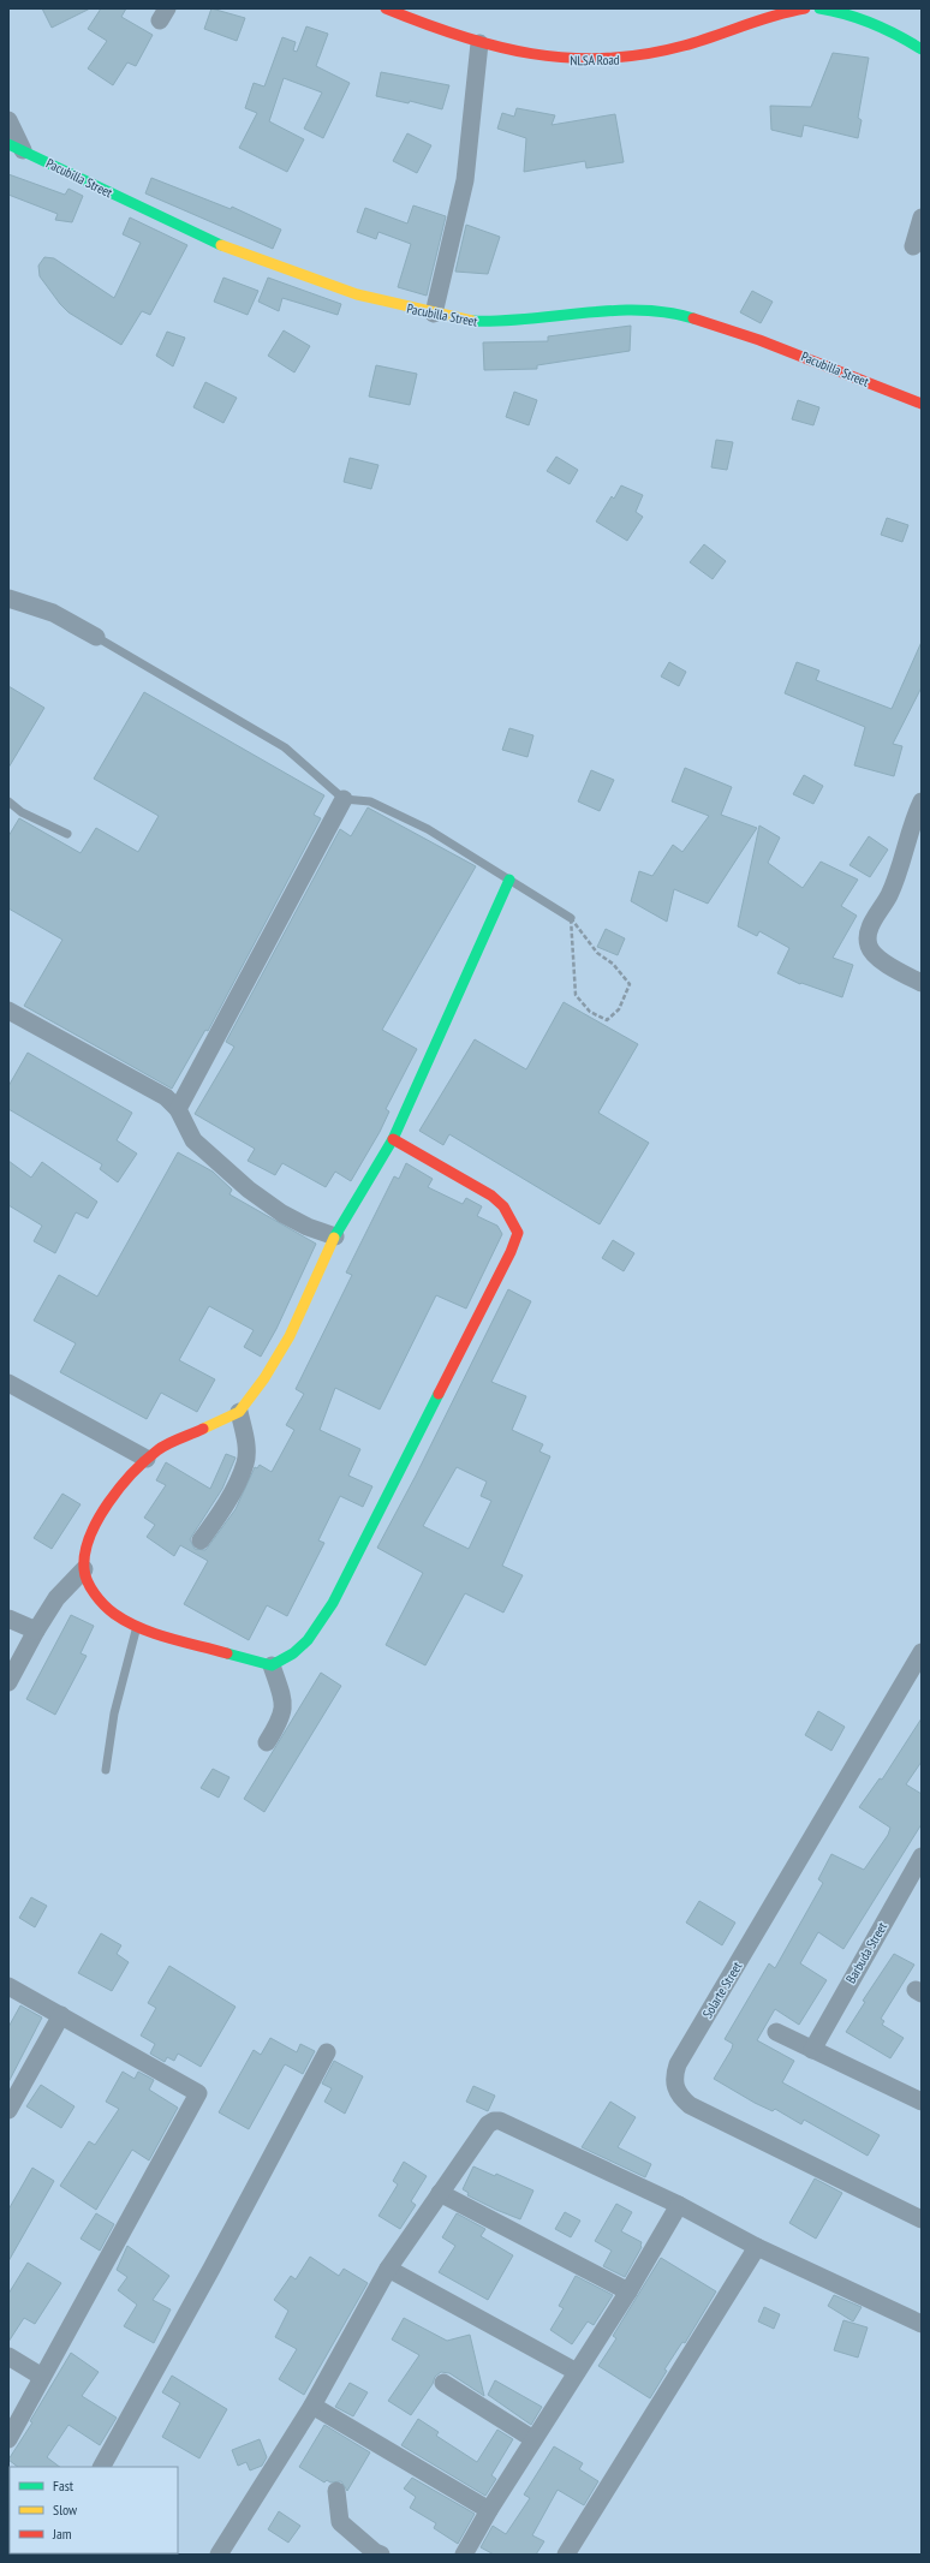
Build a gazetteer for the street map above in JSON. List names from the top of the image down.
{
  "streets": {
    "street": [
      "NLSA Road",
      "Pacubilla Street",
      "Barbuda Street",
      "Solarte Street"
    ]
  },
  "legend": ["Fast", "Slow", "Jam"]
}
